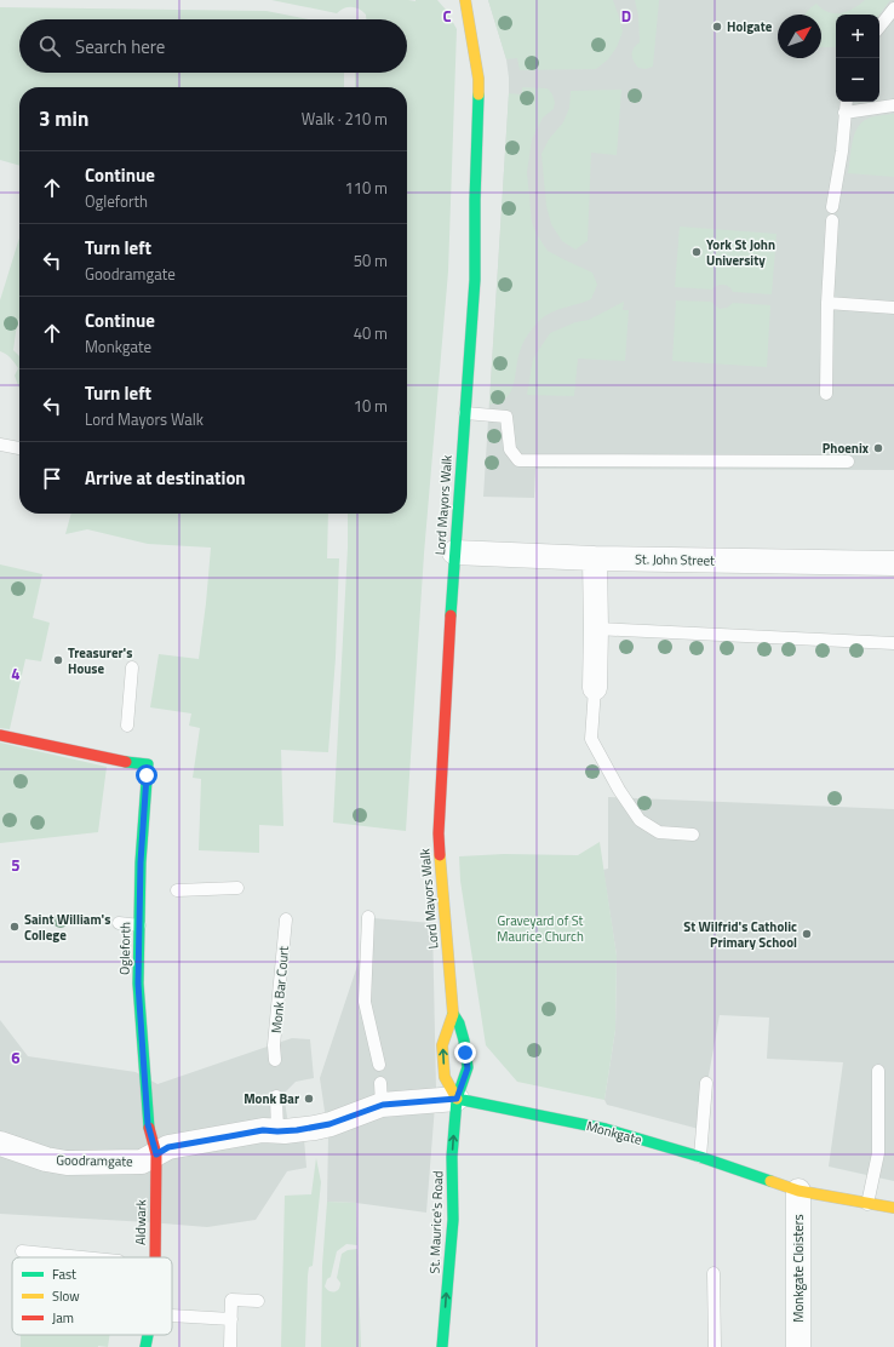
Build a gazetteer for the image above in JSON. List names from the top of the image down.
{
  "streets": {
    "main road": [
      "Lord Mayors Walk",
      "Ogleforth",
      "Monkgate",
      "Aldwark",
      "St. Maurice's Road"
    ],
    "street": ["St. John Street", "Goodramgate", "Monkgate Cloisters"],
    "lane": ["Monk Bar Court"]
  },
  "crossings": [
    ["Lord Mayors Walk", "St. John Street"],
    ["Lord Mayors Walk", "Monkgate"],
    ["Lord Mayors Walk", "St. Maurice's Road"],
    ["Ogleforth", "Goodramgate"],
    ["Ogleforth", "Aldwark"],
    ["Monkgate", "Goodramgate"],
    ["Monkgate", "St. Maurice's Road"],
    ["Monkgate", "Monkgate Cloisters"],
    ["Goodramgate", "Aldwark"]
  ],
  "one_way": ["St. Maurice's Road"],
  "parks": ["Graveyard of St Maurice Church"],
  "places": [
    "Holgate",
    "York St John University",
    "Phoenix",
    "Treasurer's House",
    "Saint William's College",
    "St Wilfrid's Catholic Primary School",
    "Monk Bar"
  ],
  "legend": ["Fast", "Slow", "Jam"],
  "north": "top right",
  "page": {
    "map_buttons": ["+", "−"],
    "search": "Search here",
    "heading": ["3 min", "Walk · 210 m"],
    "list": [
      ["Continue", "Ogleforth", "110 m"],
      ["Turn left", "Goodramgate", "50 m"],
      ["Continue", "Monkgate", "40 m"],
      ["Turn left", "Lord Mayors Walk", "10 m"],
      "Arrive at destination"
    ]
  },
  "grid": {
    "columns": ["C", "D"],
    "rows": ["4", "5", "6"]
  }
}
